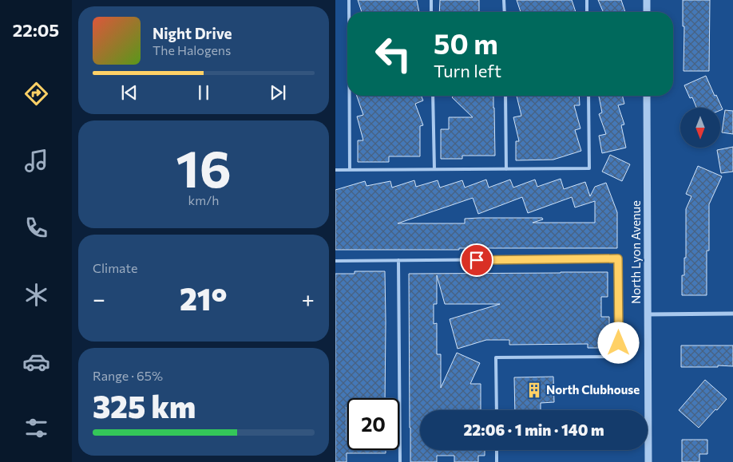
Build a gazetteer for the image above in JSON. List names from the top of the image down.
{
  "streets": {
    "street": ["North Lyon Avenue"]
  },
  "places": {
    "building": ["North Clubhouse"]
  },
  "north": "bottom",
  "page": {
    "tabs": "22:05",
    "turn": ["50 m", "Turn left"],
    "song": ["Night Drive", "The Halogens"],
    "tile": [
      ["16", "km/h"],
      "Climate",
      ["Range · 65%", "325 km"]
    ],
    "heat": ["−", "21°", "+"],
    "limit": "20",
    "trip": "22:06 · 1 min · 140 m"
  }
}
